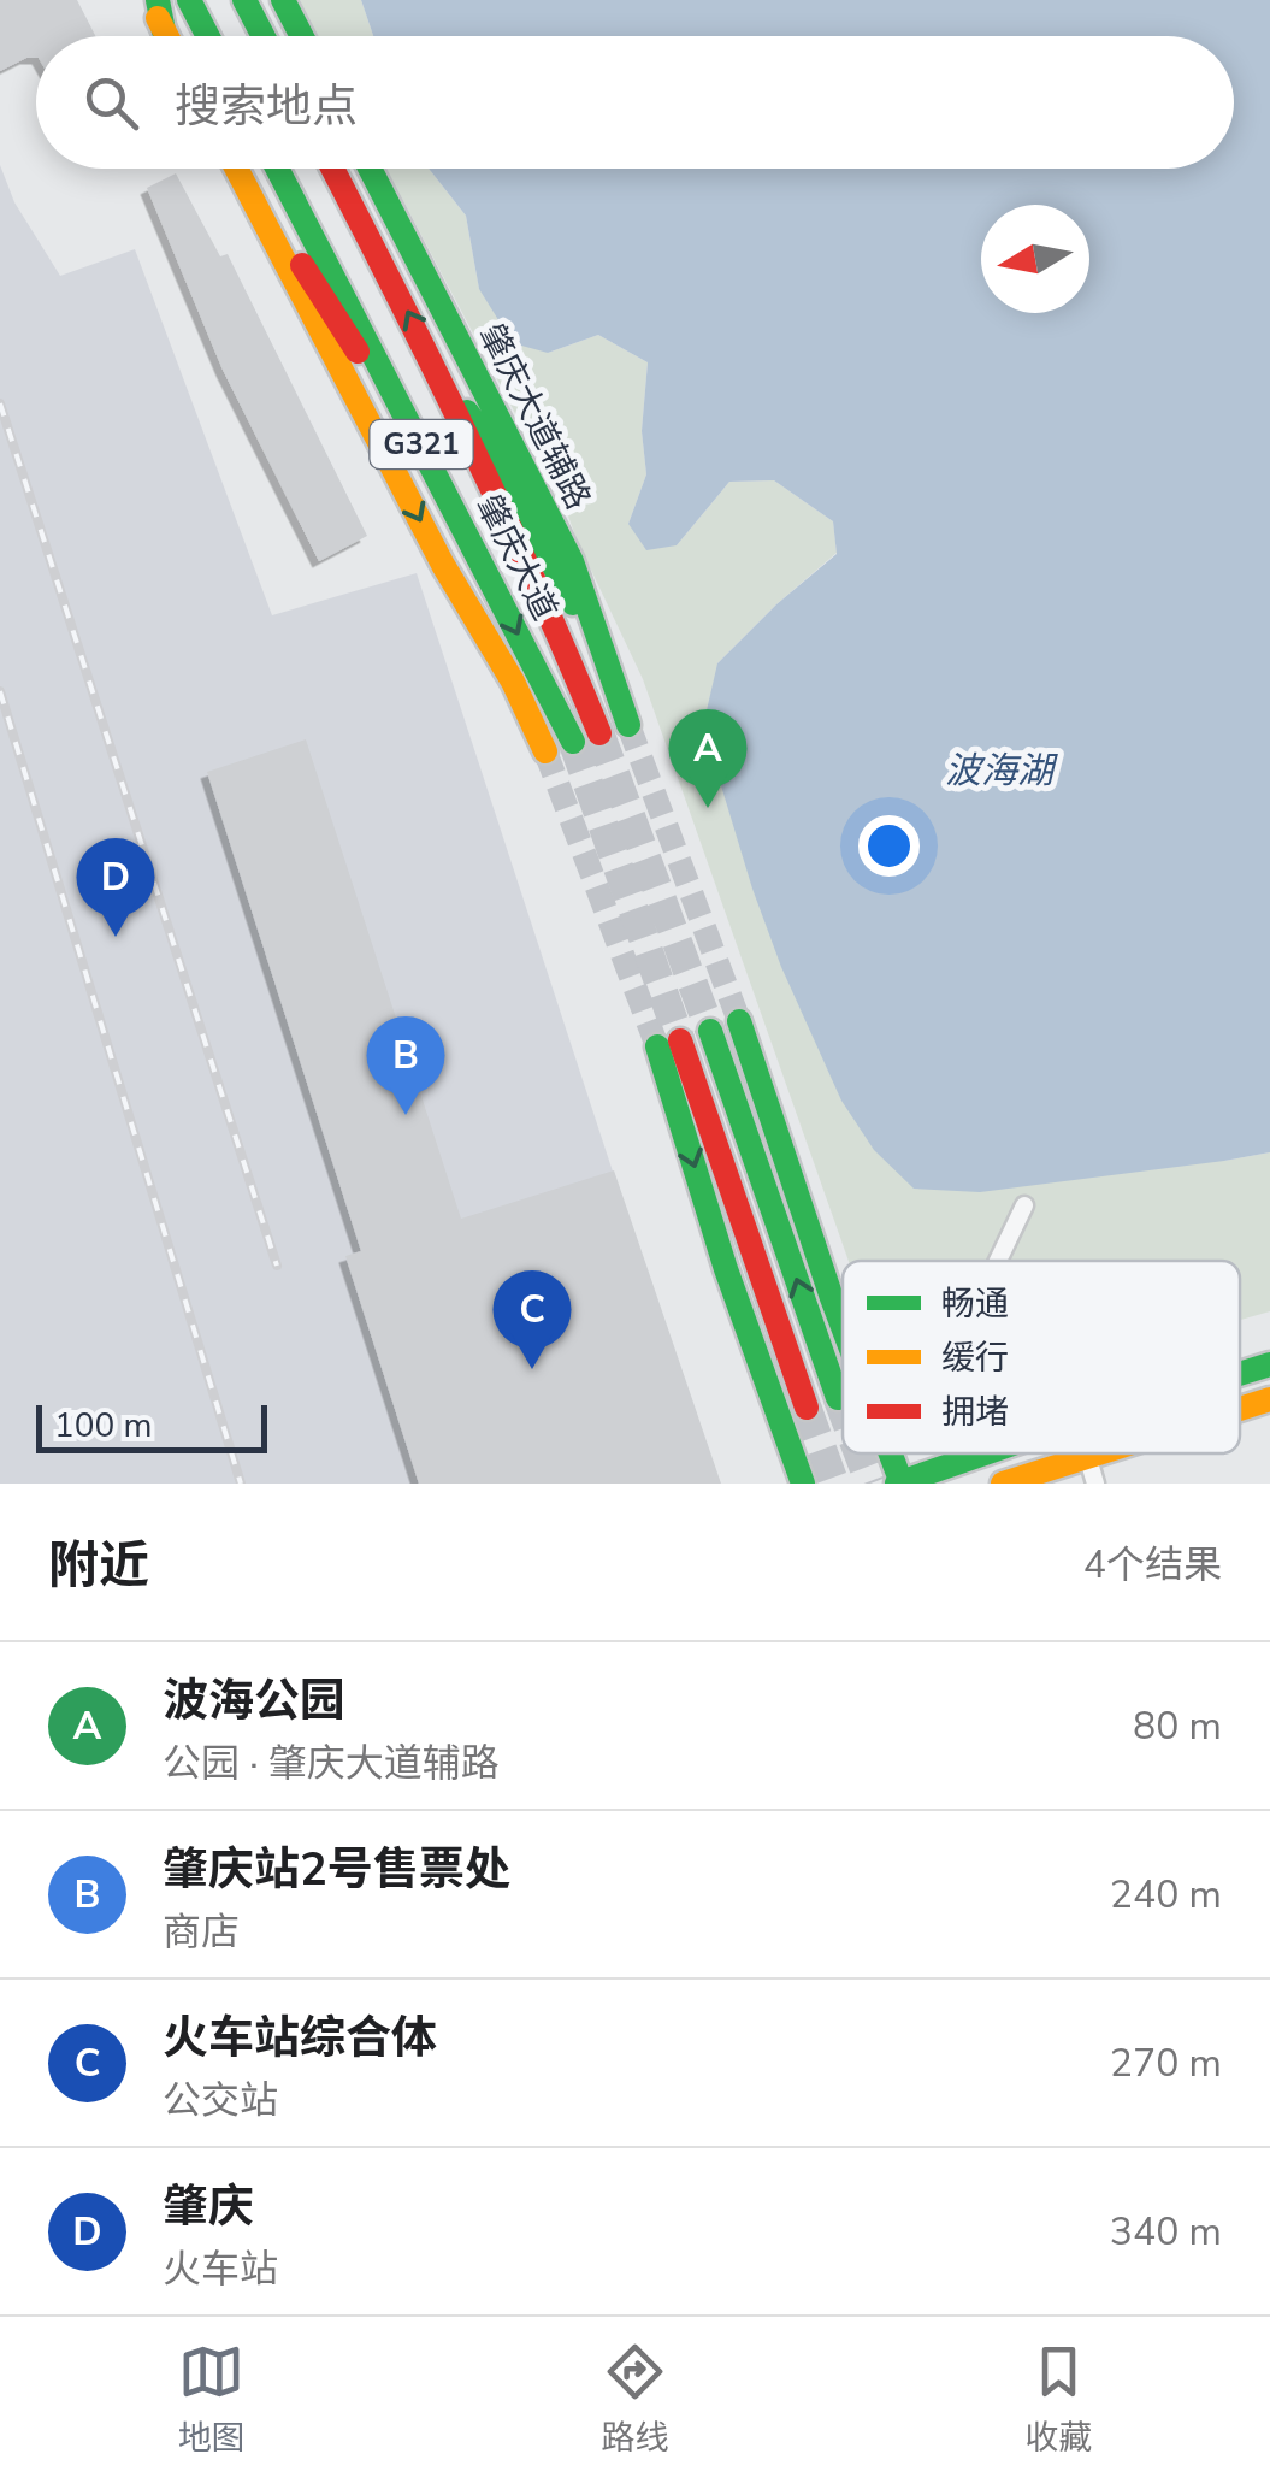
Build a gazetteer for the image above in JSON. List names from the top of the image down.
{
  "streets": {
    "main road": ["肇庆大道辅路", "G321", "肇庆大道"]
  },
  "water": ["波海湖"],
  "legend": ["畅通", "缓行", "拥堵"],
  "scale_bar": "100 m",
  "north": "left",
  "page": {
    "search": "搜索地点",
    "pins": [
      "A",
      "D",
      "B",
      "C"
    ],
    "scale": "100 m",
    "heading": ["附近", "4个结果"],
    "list": [
      {
        "mark": "A",
        "name": "波海公园",
        "note": "公园 · 肇庆大道辅路",
        "value": "80 m"
      },
      {
        "mark": "B",
        "name": "肇庆站2号售票处",
        "note": "商店",
        "value": "240 m"
      },
      {
        "mark": "C",
        "name": "火车站综合体",
        "note": "公交站",
        "value": "270 m"
      },
      {
        "mark": "D",
        "name": "肇庆",
        "note": "火车站",
        "value": "340 m"
      }
    ],
    "nav": ["地图", "路线", "收藏"]
  }
}
